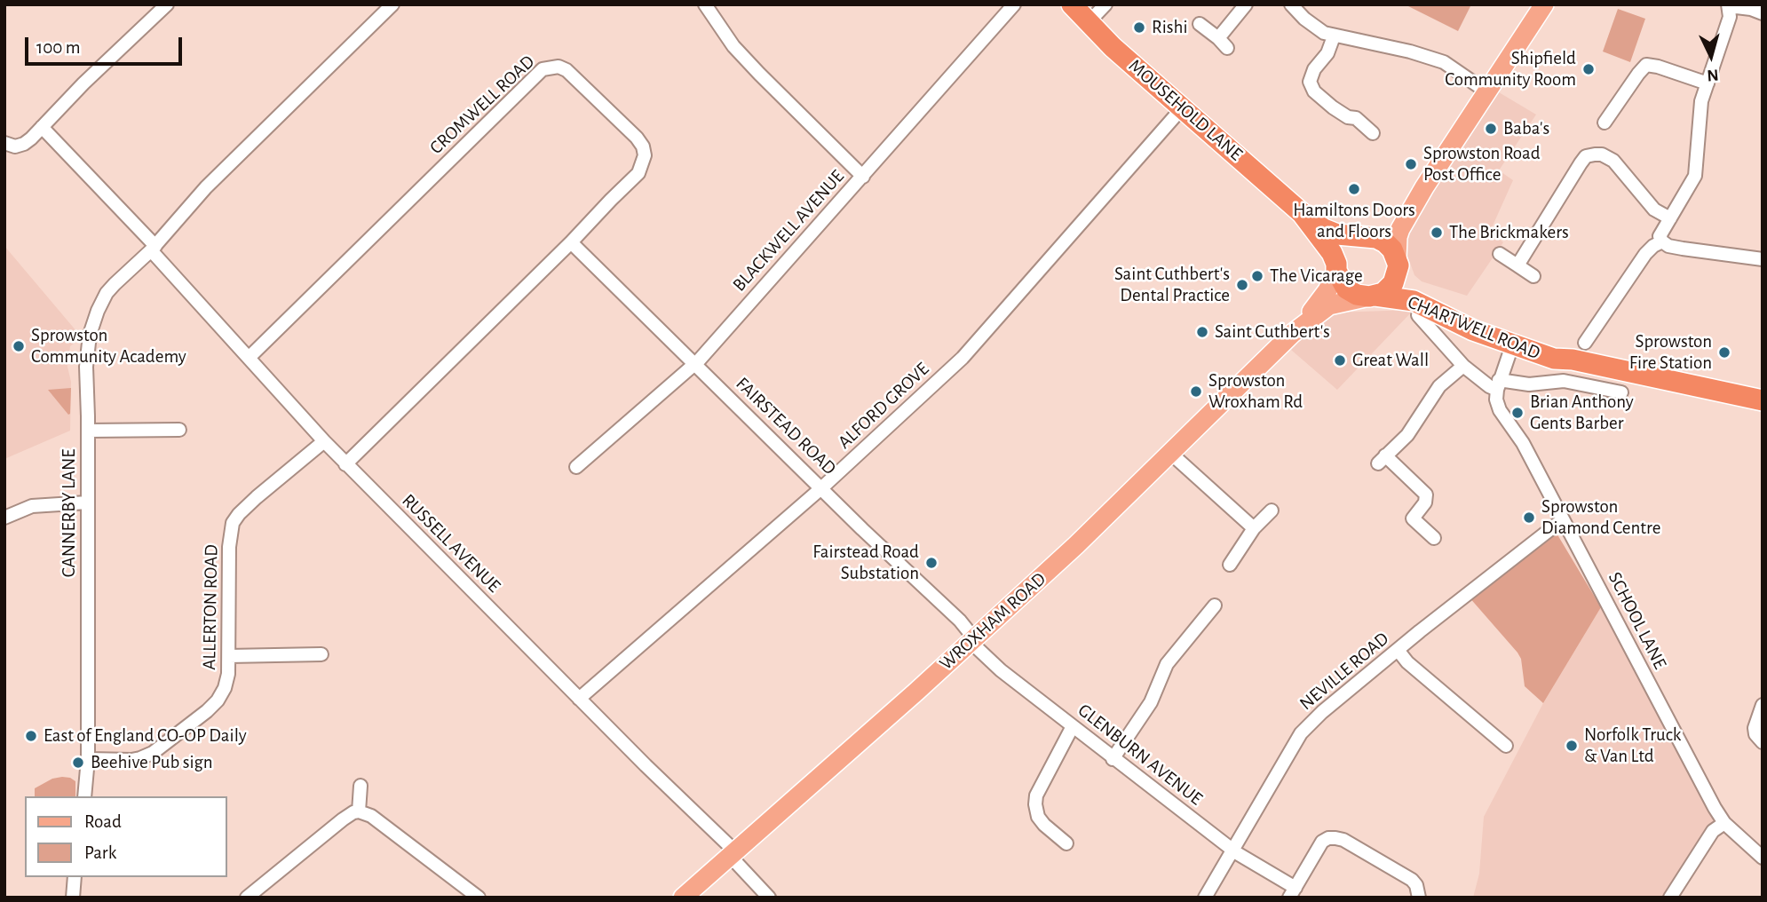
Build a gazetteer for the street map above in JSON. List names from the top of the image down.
{
  "streets": {
    "highway": ["MOUSEHOLD LANE", "CHARTWELL ROAD"],
    "main road": ["WROXHAM ROAD"],
    "street": [
      "CROMWELL ROAD",
      "BLACKWELL AVENUE",
      "ALFORD GROVE",
      "FAIRSTEAD ROAD",
      "CANNERBY LANE",
      "RUSSELL AVENUE",
      "ALLERTON ROAD",
      "SCHOOL LANE",
      "NEVILLE ROAD",
      "GLENBURN AVENUE"
    ]
  },
  "crossings": [
    ["CROMWELL ROAD", "FAIRSTEAD ROAD"],
    ["CROMWELL ROAD", "RUSSELL AVENUE"],
    ["MOUSEHOLD LANE", "CHARTWELL ROAD"],
    ["MOUSEHOLD LANE", "ALFORD GROVE"],
    ["MOUSEHOLD LANE", "WROXHAM ROAD"],
    ["BLACKWELL AVENUE", "FAIRSTEAD ROAD"],
    ["CHARTWELL ROAD", "WROXHAM ROAD"],
    ["ALFORD GROVE", "FAIRSTEAD ROAD"],
    ["ALFORD GROVE", "RUSSELL AVENUE"],
    ["FAIRSTEAD ROAD", "WROXHAM ROAD"],
    ["FAIRSTEAD ROAD", "GLENBURN AVENUE"],
    ["CANNERBY LANE", "RUSSELL AVENUE"],
    ["CANNERBY LANE", "ALLERTON ROAD"],
    ["RUSSELL AVENUE", "ALLERTON ROAD"],
    ["RUSSELL AVENUE", "WROXHAM ROAD"],
    ["SCHOOL LANE", "NEVILLE ROAD"],
    ["WROXHAM ROAD", "GLENBURN AVENUE"],
    ["NEVILLE ROAD", "GLENBURN AVENUE"]
  ],
  "places": [
    "Rishi",
    "Shipfield Community Room",
    "Baba's",
    "Sprowston Road Post Office",
    "Hamiltons Doors and Floors",
    "The Brickmakers",
    "The Vicarage",
    "Saint Cuthbert's Dental Practice",
    "Saint Cuthbert's",
    "Sprowston Community Academy",
    "Sprowston Fire Station",
    "Great Wall",
    "Sprowston Wroxham Rd",
    "Brian Anthony Gents Barber",
    "Sprowston Diamond Centre",
    "Fairstead Road Substation",
    "East of England CO-OP Daily",
    "Norfolk Truck & Van Ltd",
    "Beehive Pub sign"
  ],
  "legend": ["Road", "Park"],
  "scale_bar": "100 m",
  "north": "bottom"
}
